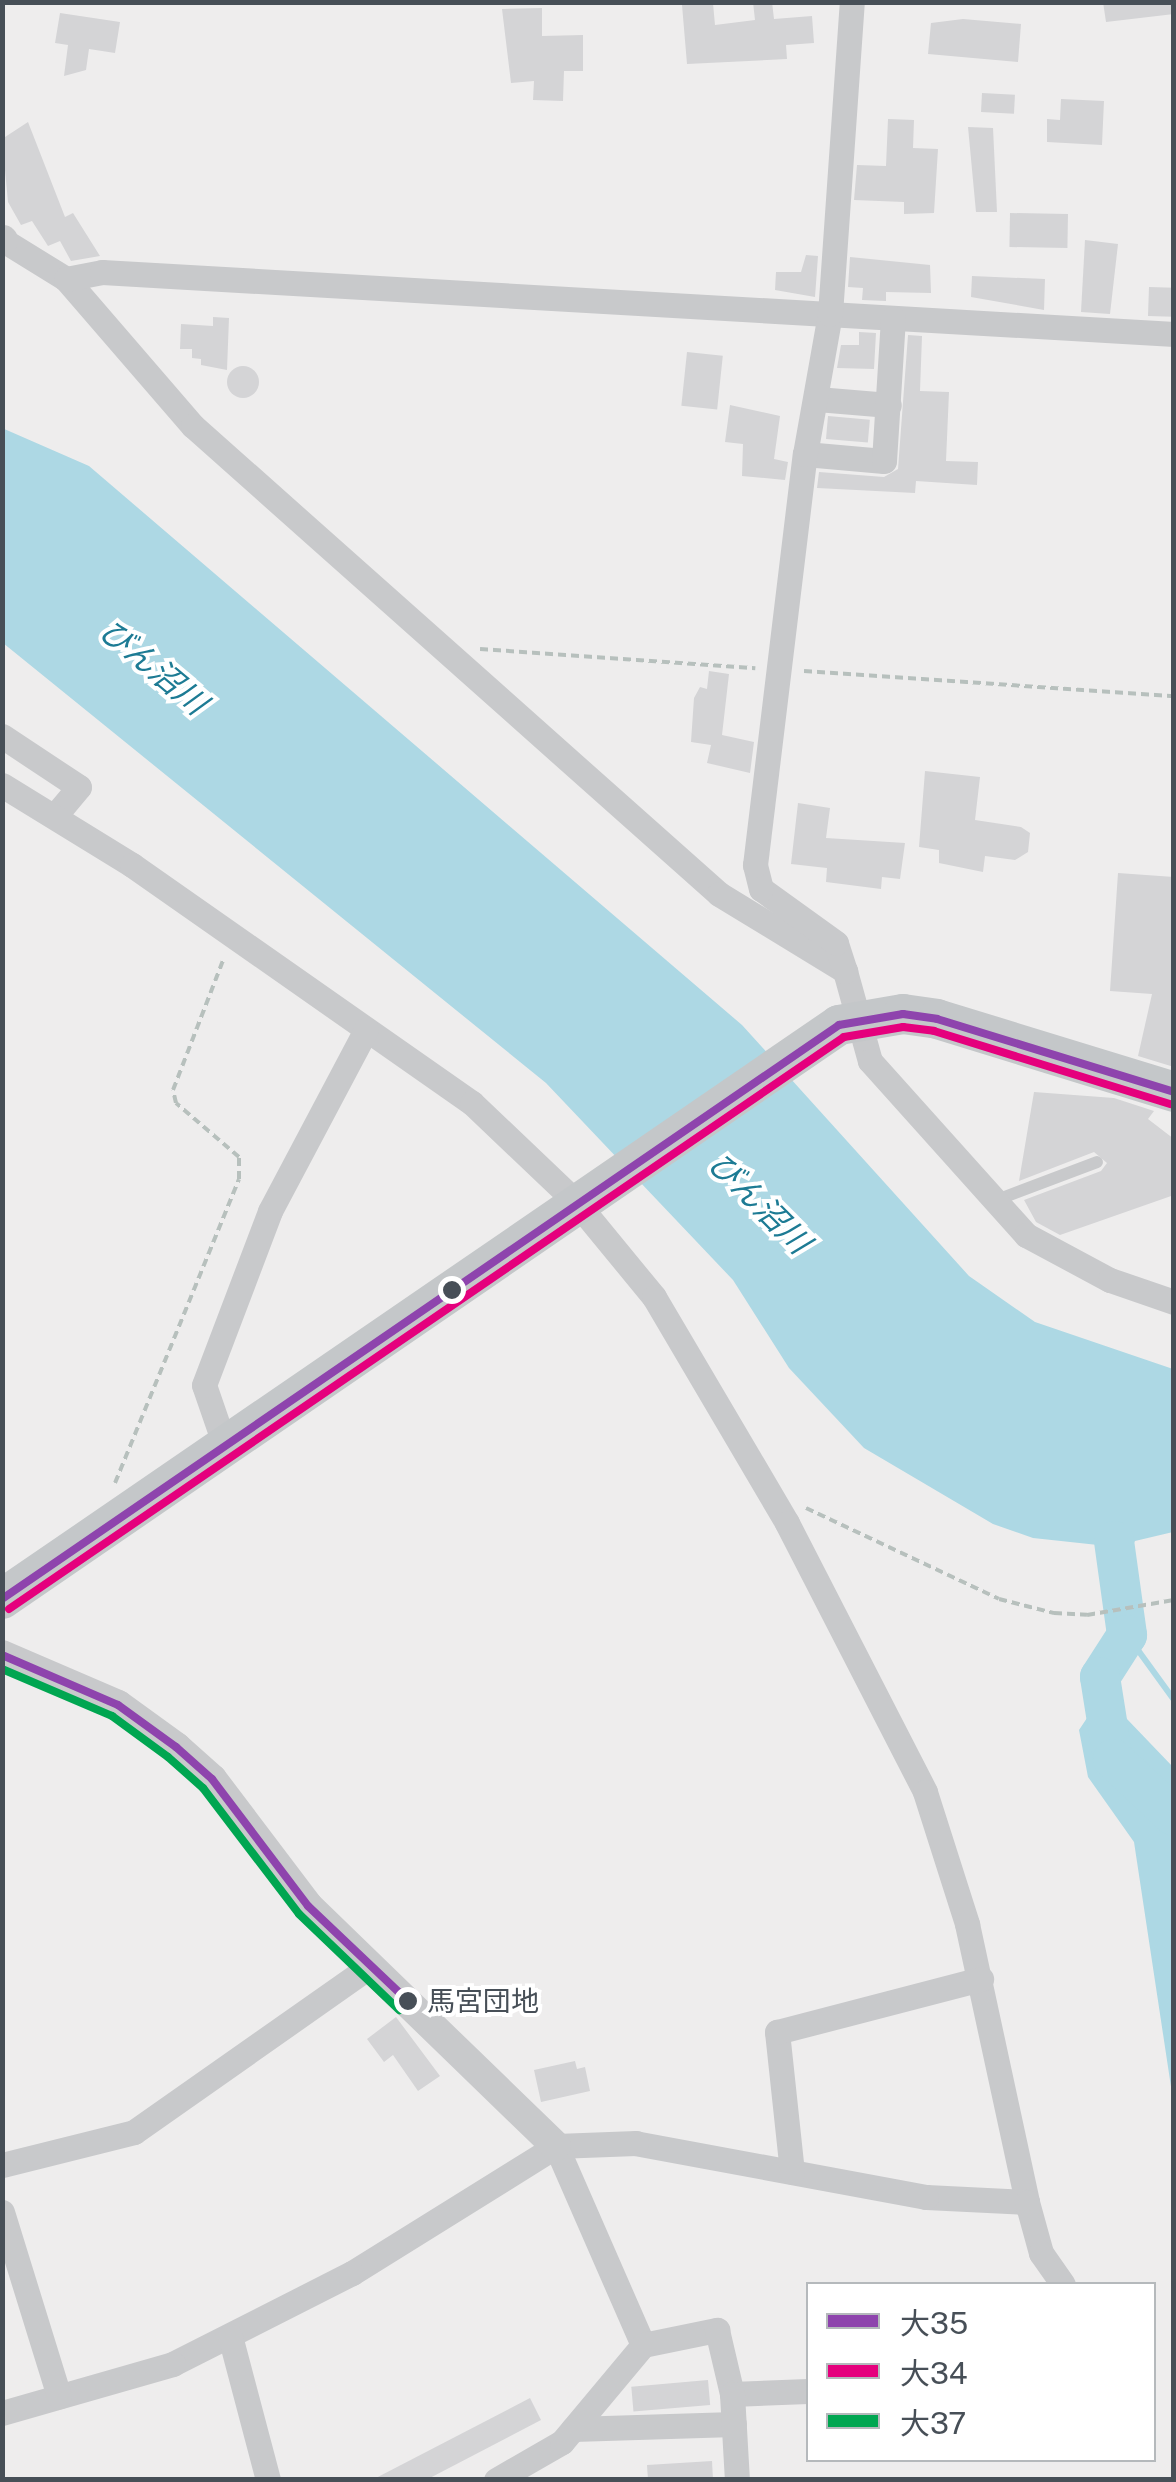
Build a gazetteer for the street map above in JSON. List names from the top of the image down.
{
  "water": ["びん沼川"],
  "places": ["馬宮団地"],
  "lines": ["transit line 大35", "transit line 大34", "transit line 大37"],
  "legend": ["大35", "大34", "大37"]
}
